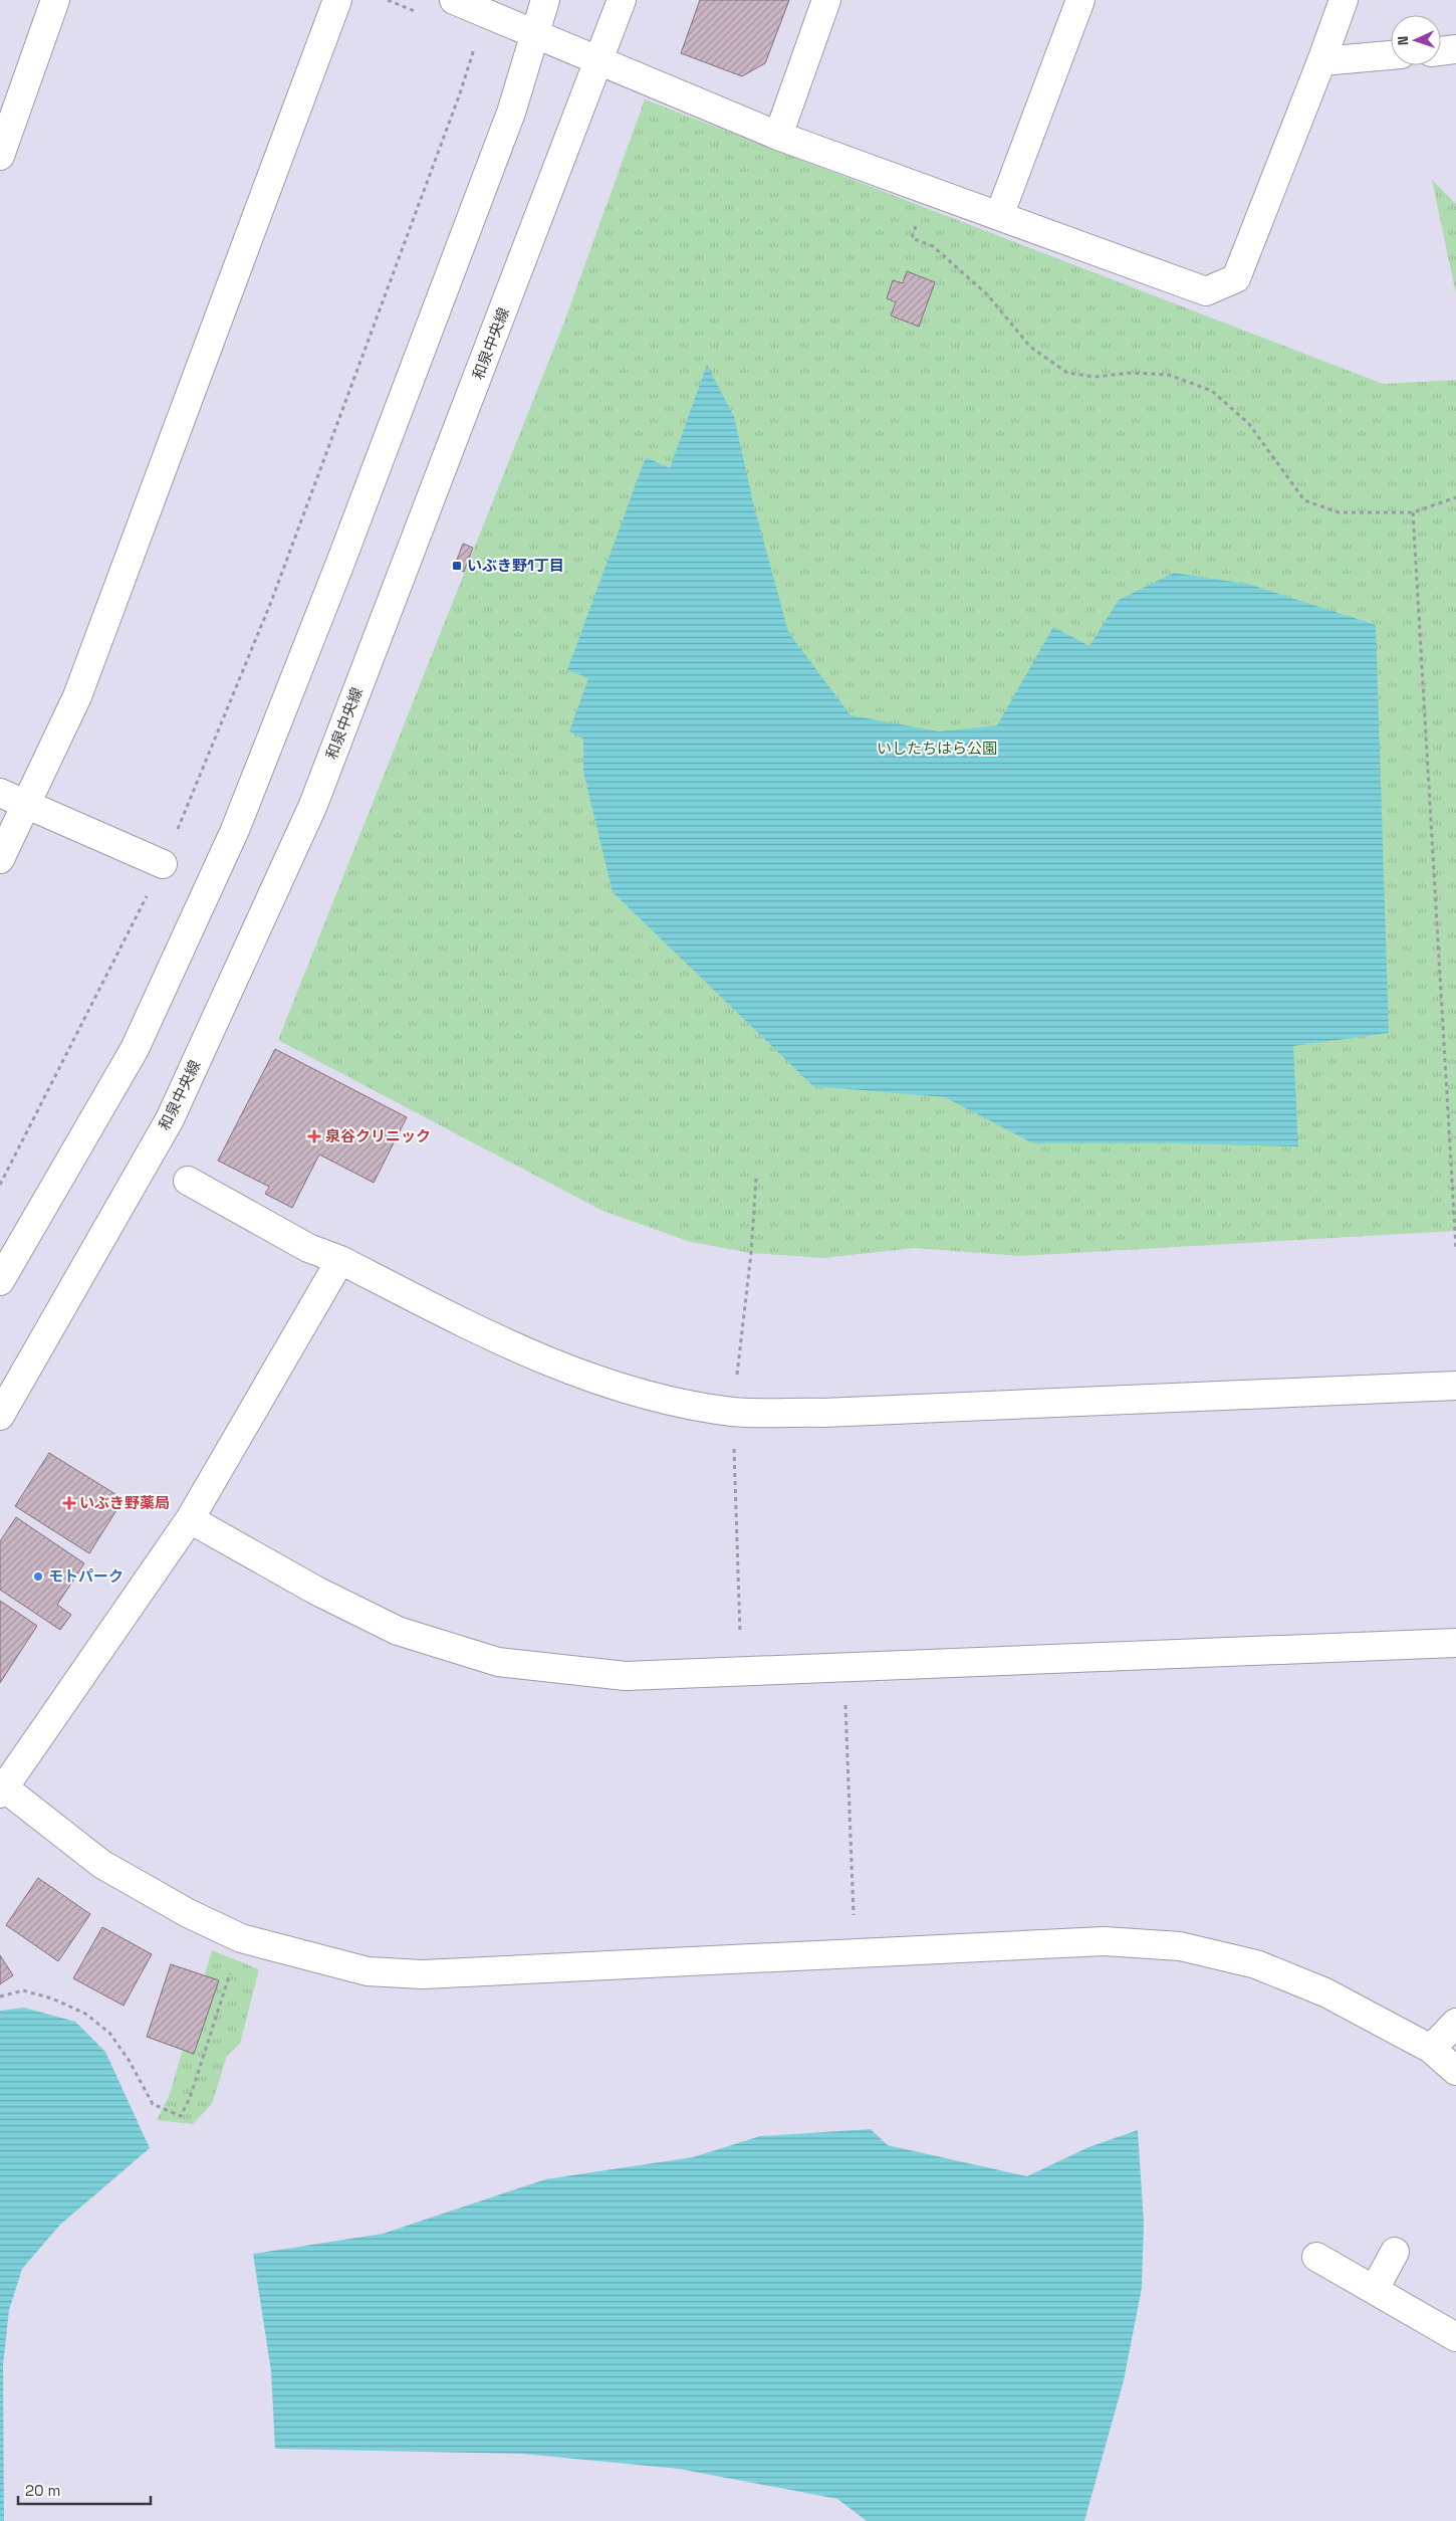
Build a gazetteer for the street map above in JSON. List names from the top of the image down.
{
  "streets": {
    "street": ["和泉中央線"]
  },
  "parks": ["いしたちはら公園"],
  "places": {
    "transit": ["いぶき野1丁目"],
    "health": ["泉谷クリニック", "いぶき野薬局"],
    "other": ["モトパーク"]
  },
  "scale_bar": "20 m",
  "north": "left"
}
